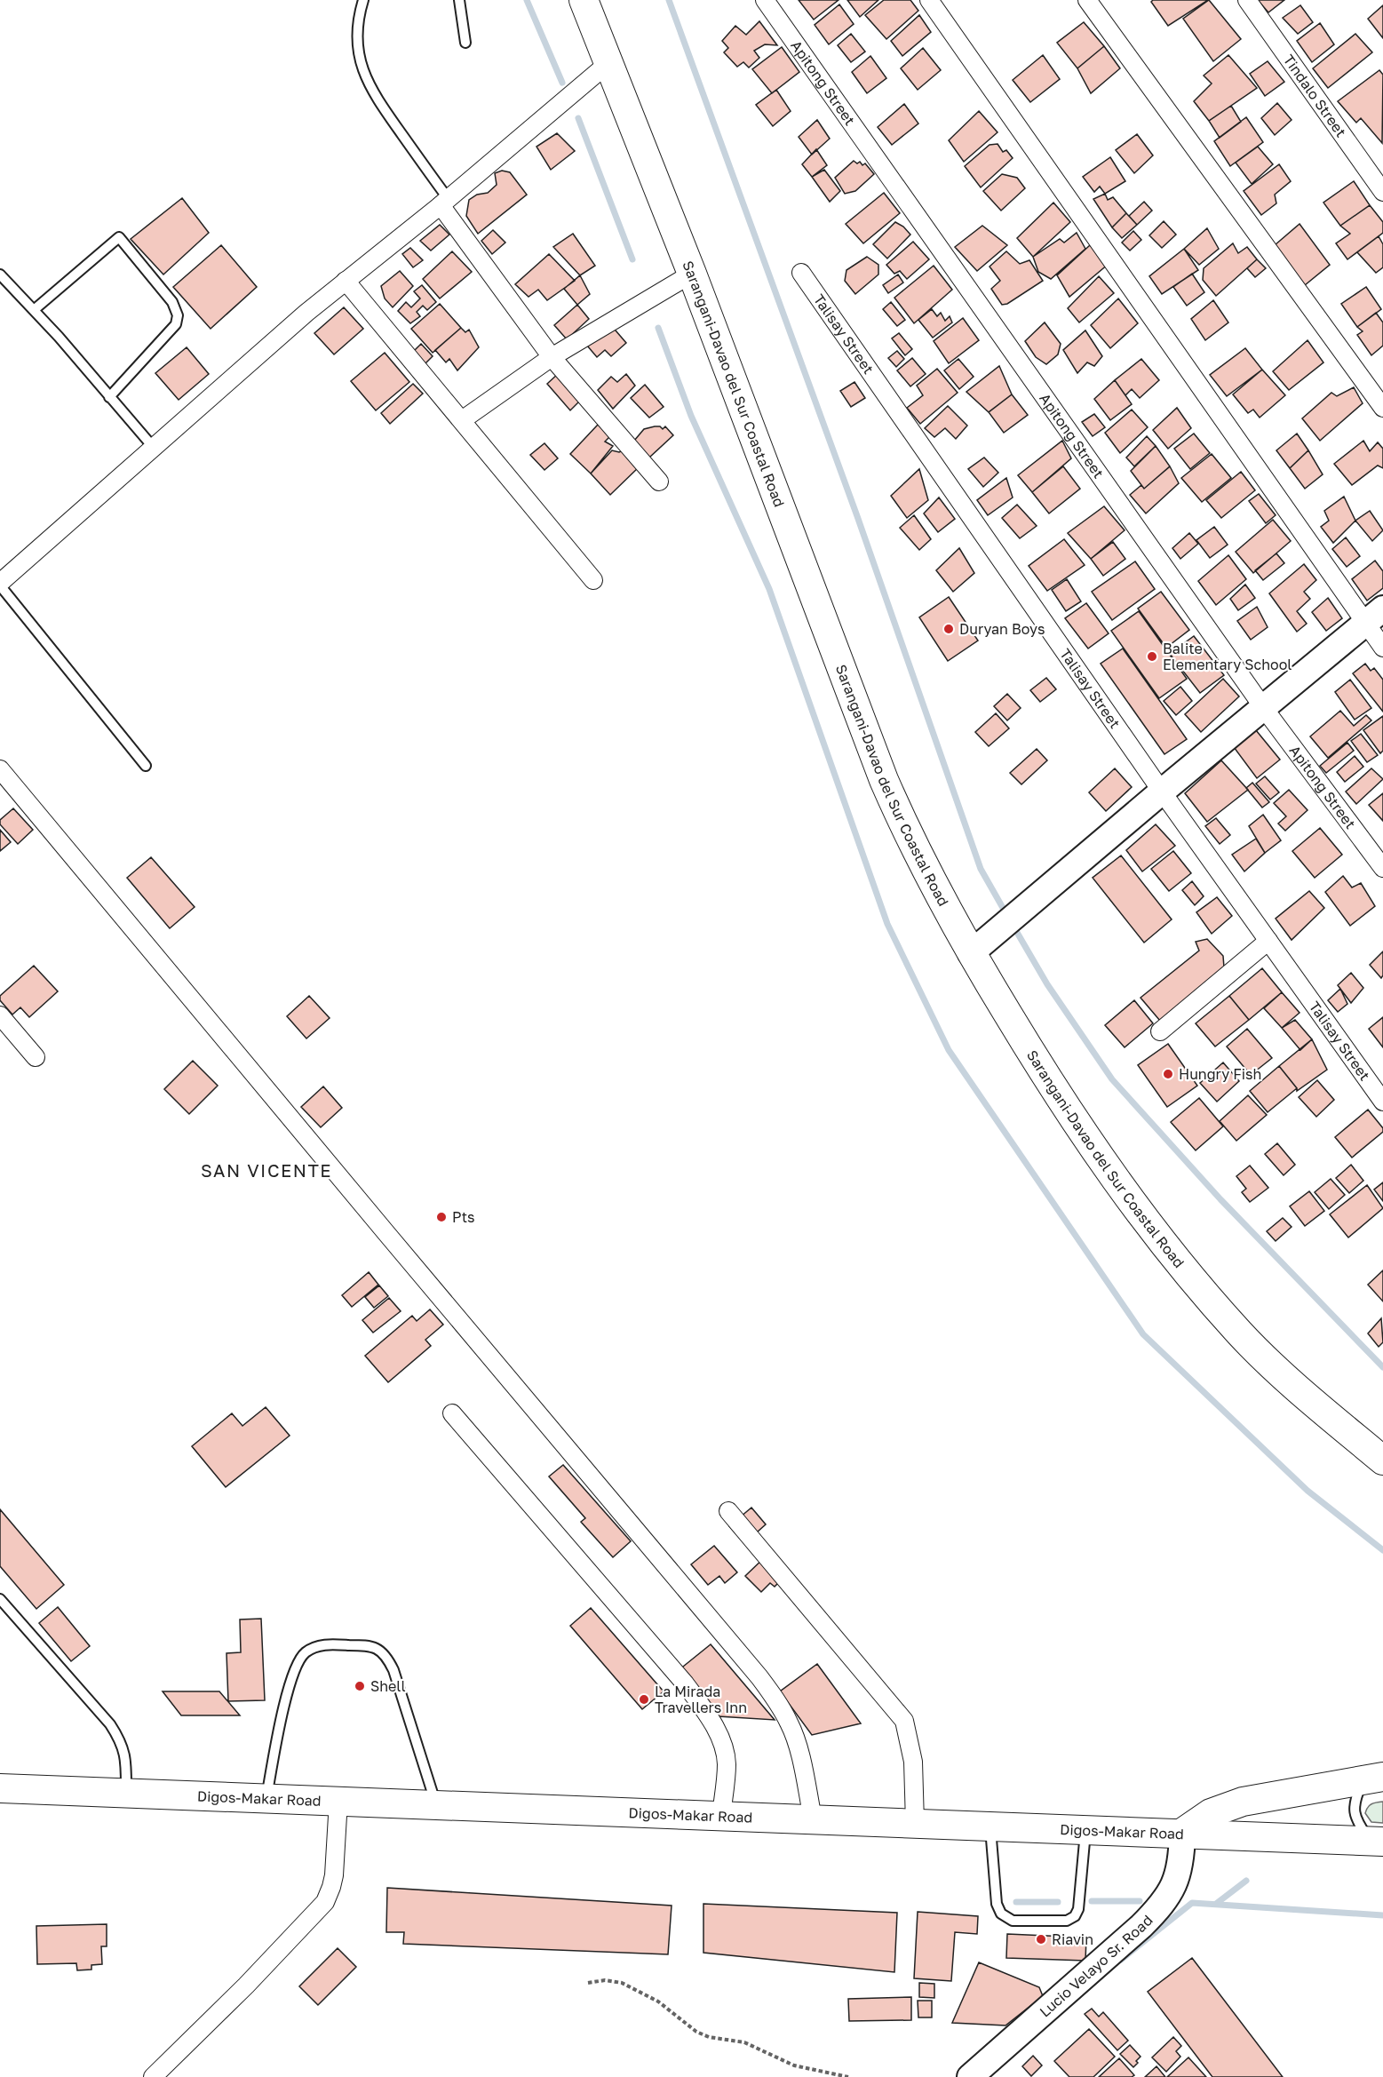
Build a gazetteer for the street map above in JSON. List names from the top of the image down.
{
  "streets": {
    "main road": ["Sarangani-Davao del Sur Coastal Road", "Digos-Makar Road"],
    "street": [
      "Apitong Street",
      "Tindalo Street",
      "Talisay Street",
      "Lucio Velayo Sr. Road"
    ]
  },
  "crossings": [
    ["Digos-Makar Road", "Lucio Velayo Sr. Road"]
  ],
  "districts": ["SAN VICENTE"],
  "places": [
    "Duryan Boys",
    "Balite Elementary School",
    "Hungry Fish",
    "Pts",
    "Shell",
    "La Mirada Travellers Inn",
    "Riavin"
  ]
}
